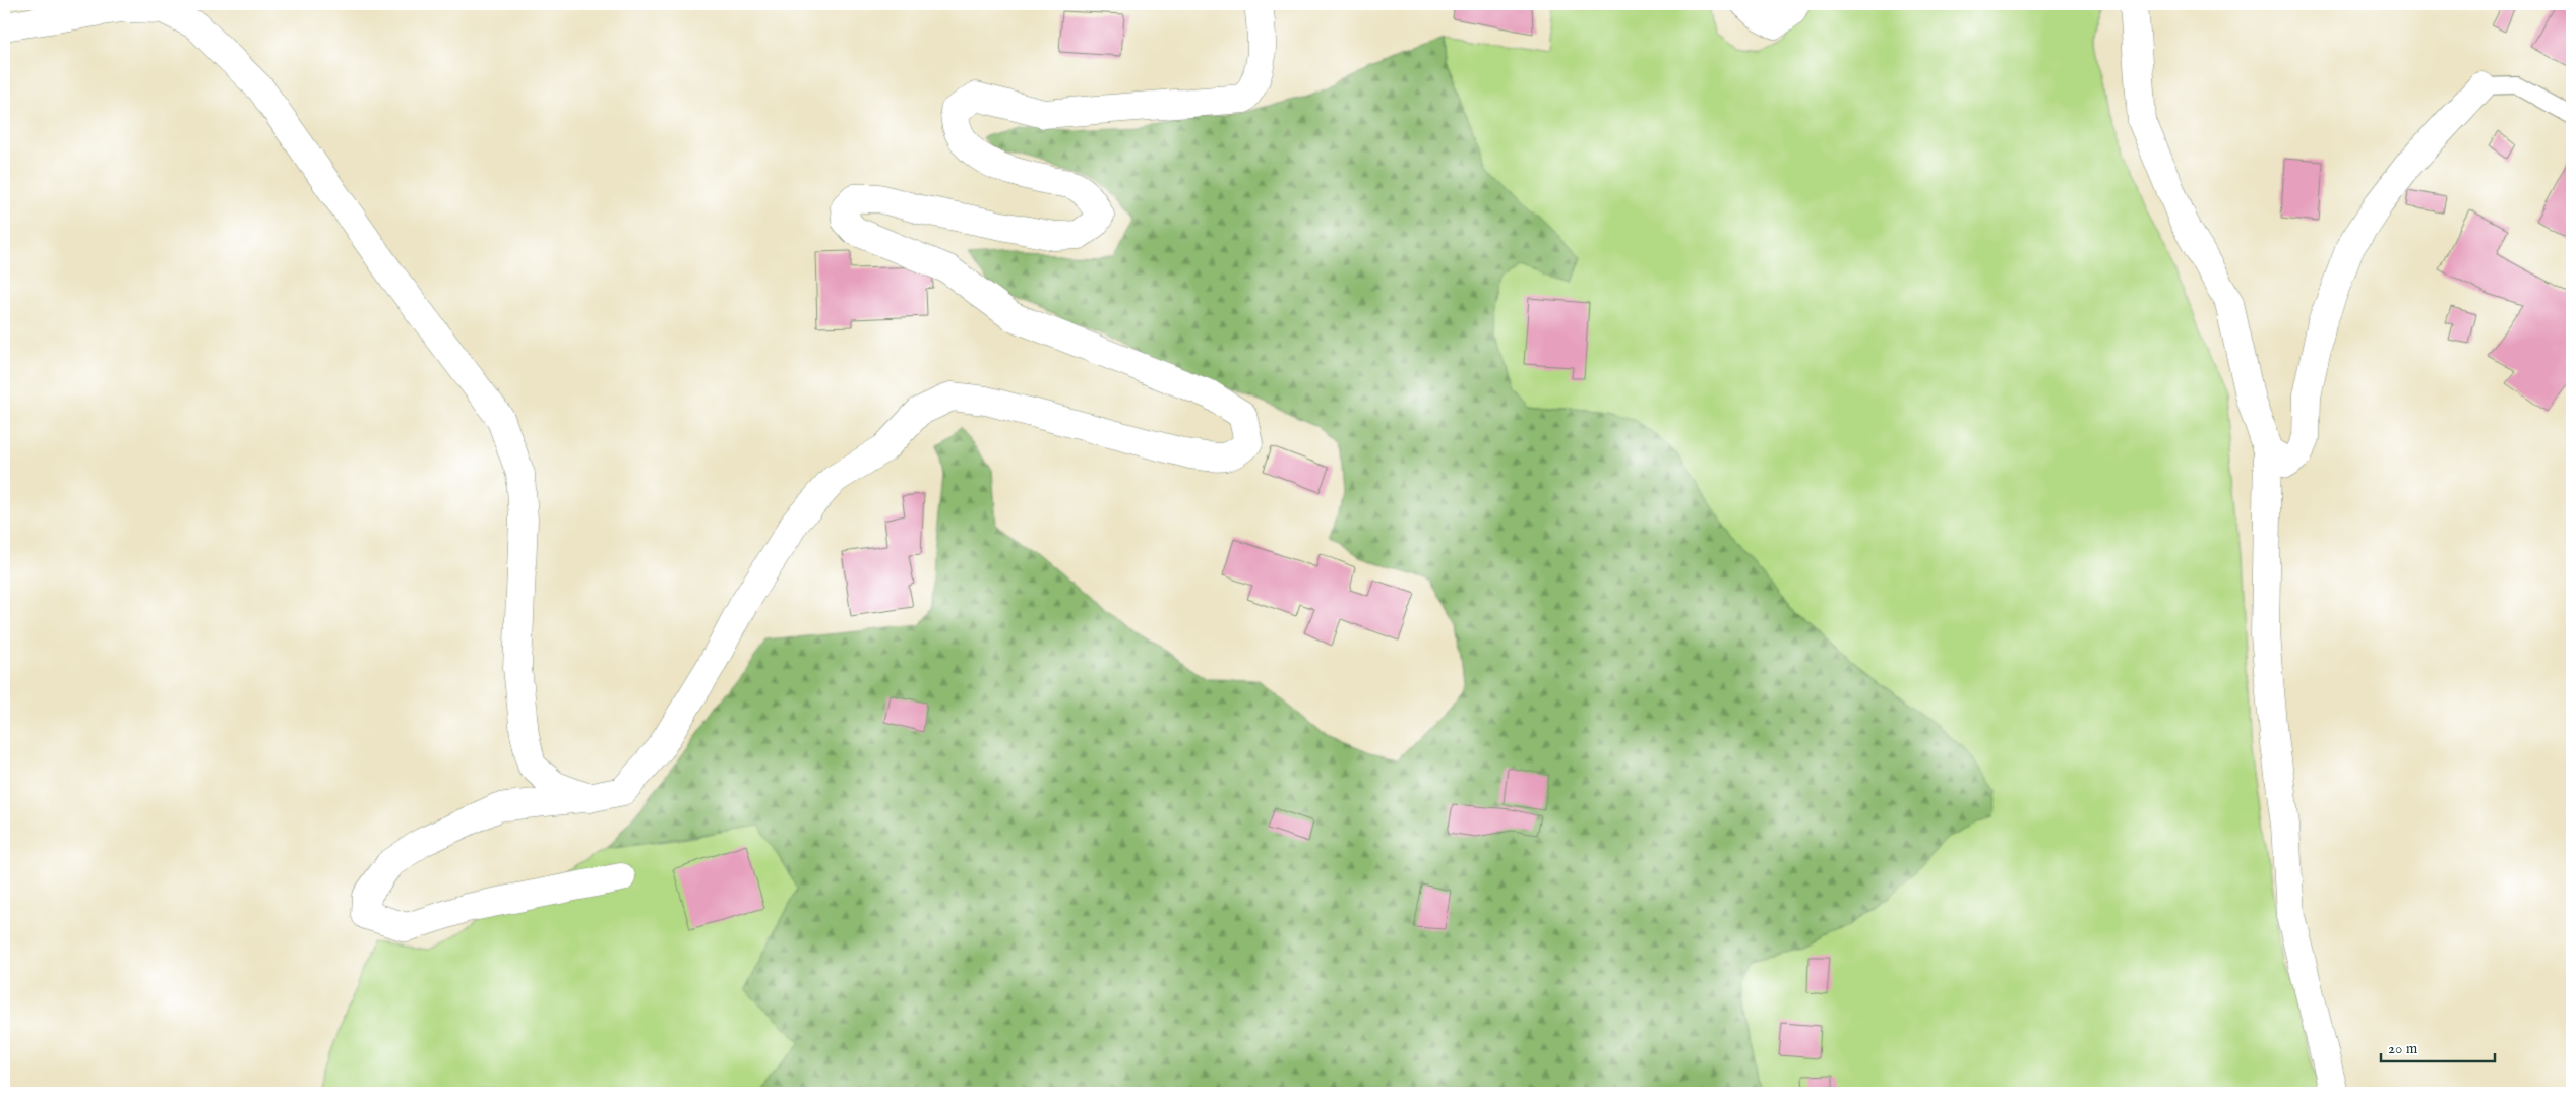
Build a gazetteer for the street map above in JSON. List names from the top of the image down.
{
  "scale_bar": "20 m"
}
